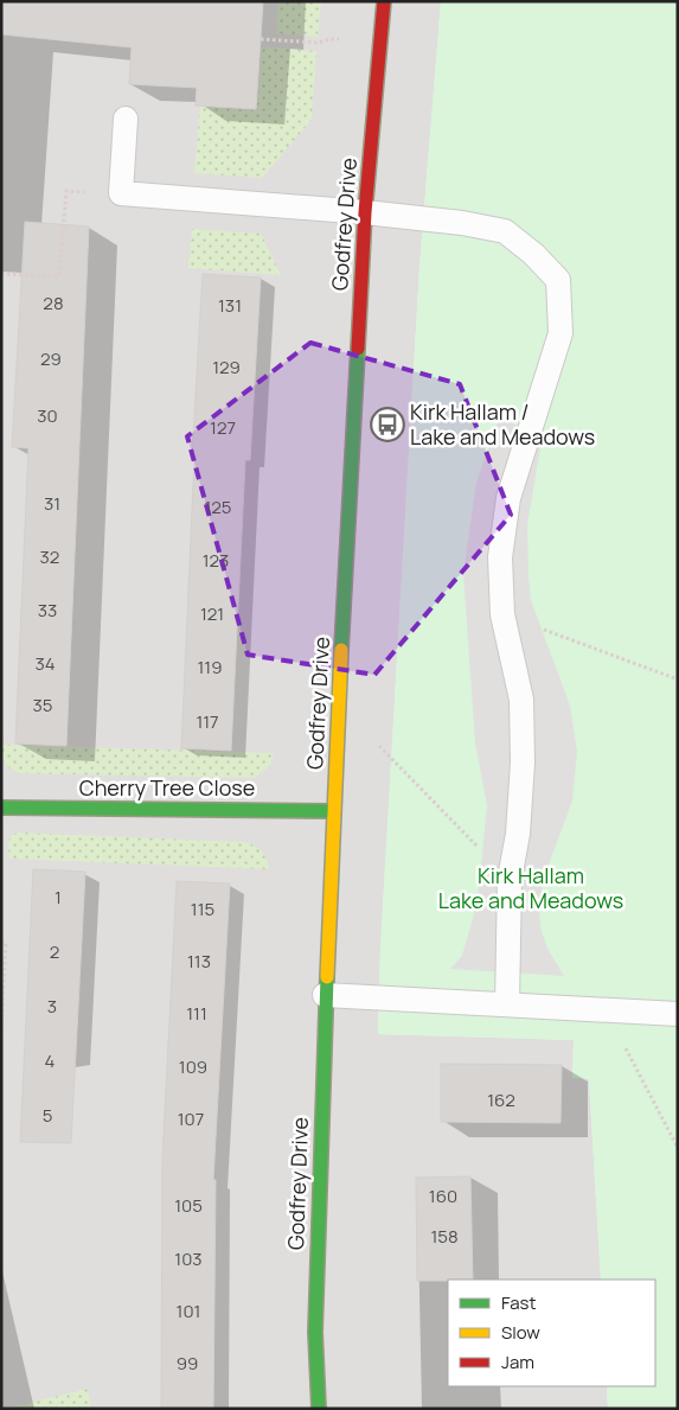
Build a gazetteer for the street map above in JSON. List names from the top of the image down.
{
  "streets": {
    "street": ["Godfrey Drive", "Cherry Tree Close"]
  },
  "crossings": [
    ["Godfrey Drive", "Cherry Tree Close"]
  ],
  "parks": ["Kirk Hallam Lake and Meadows"],
  "places": {
    "bus stop": ["Kirk Hallam / Lake and Meadows"]
  },
  "house_numbers": [
    "28",
    "131",
    "29",
    "129",
    "30",
    "127",
    "31",
    "125",
    "32",
    "123",
    "33",
    "121",
    "34",
    "119",
    "35",
    "117",
    "1",
    "115",
    "2",
    "113",
    "3",
    "111",
    "4",
    "109",
    "162",
    "5",
    "107",
    "160",
    "105",
    "158",
    "103",
    "101",
    "99"
  ],
  "legend": ["Fast", "Slow", "Jam"]
}
